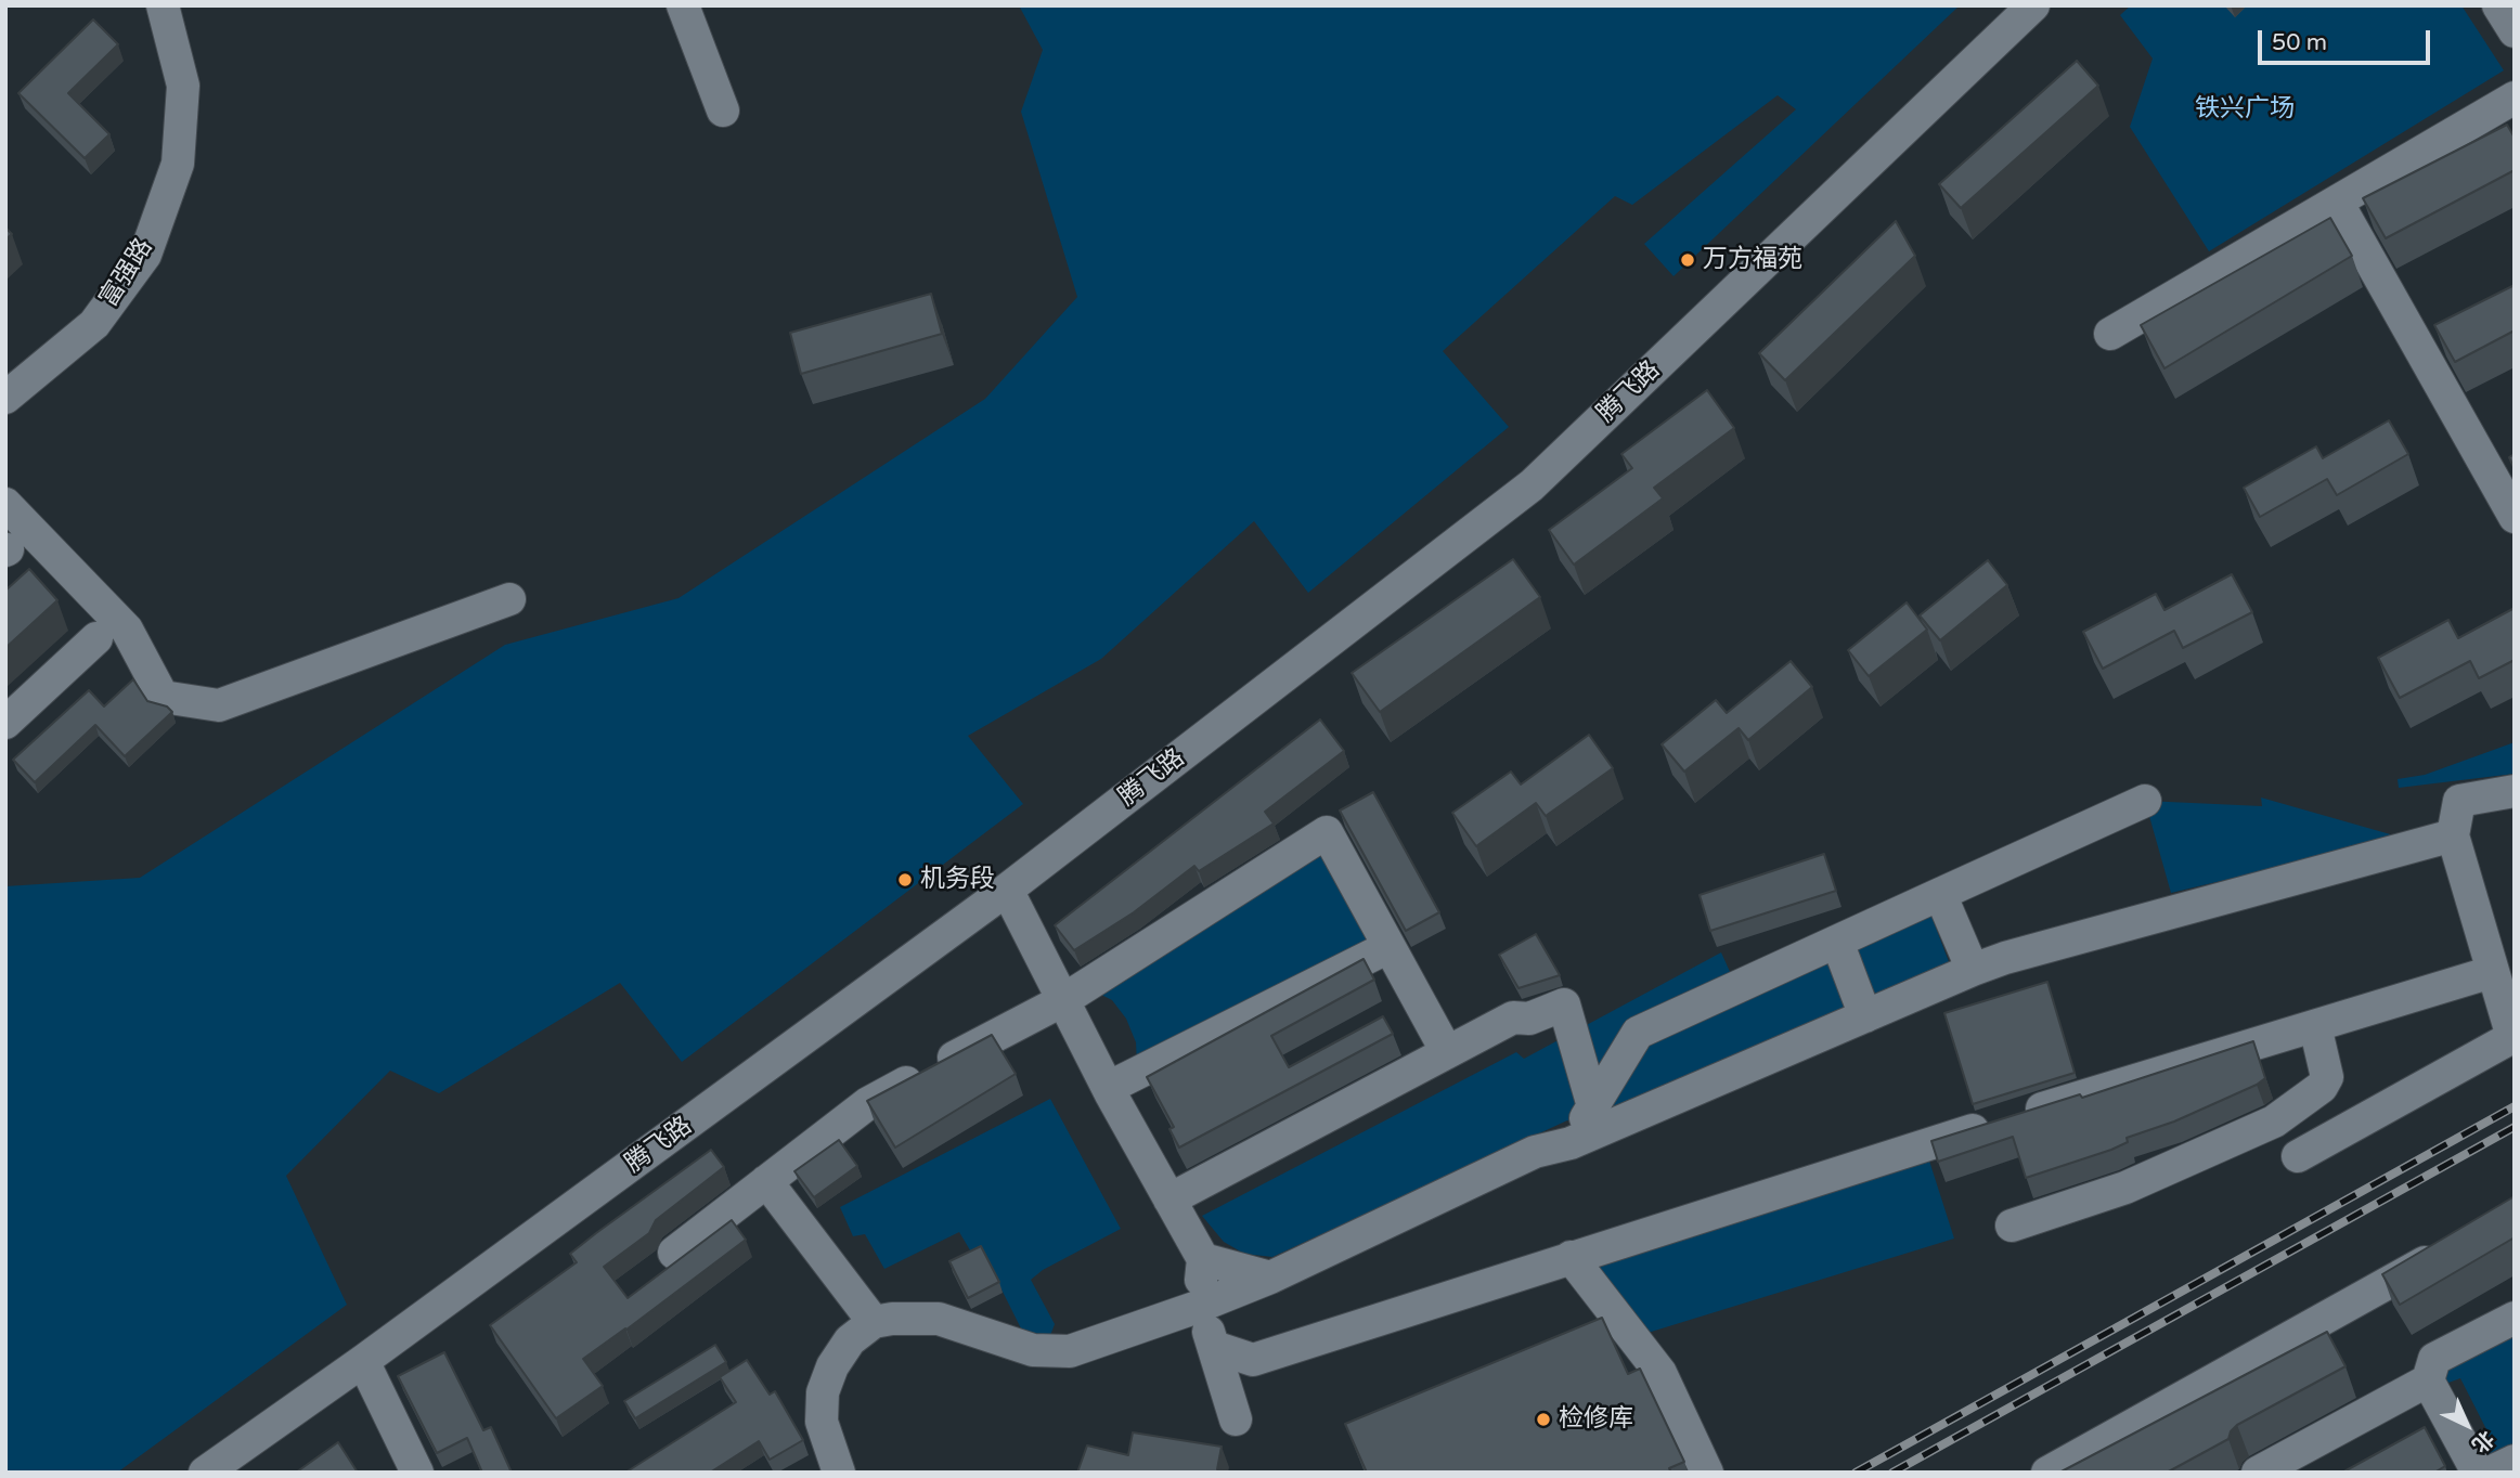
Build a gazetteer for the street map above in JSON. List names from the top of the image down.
{
  "streets": {
    "street": ["富强路", "腾飞路"]
  },
  "parks": ["铁兴广场"],
  "places": ["万方福苑", "机务段", "检修库"],
  "scale_bar": "50 m",
  "north": "bottom right"
}
